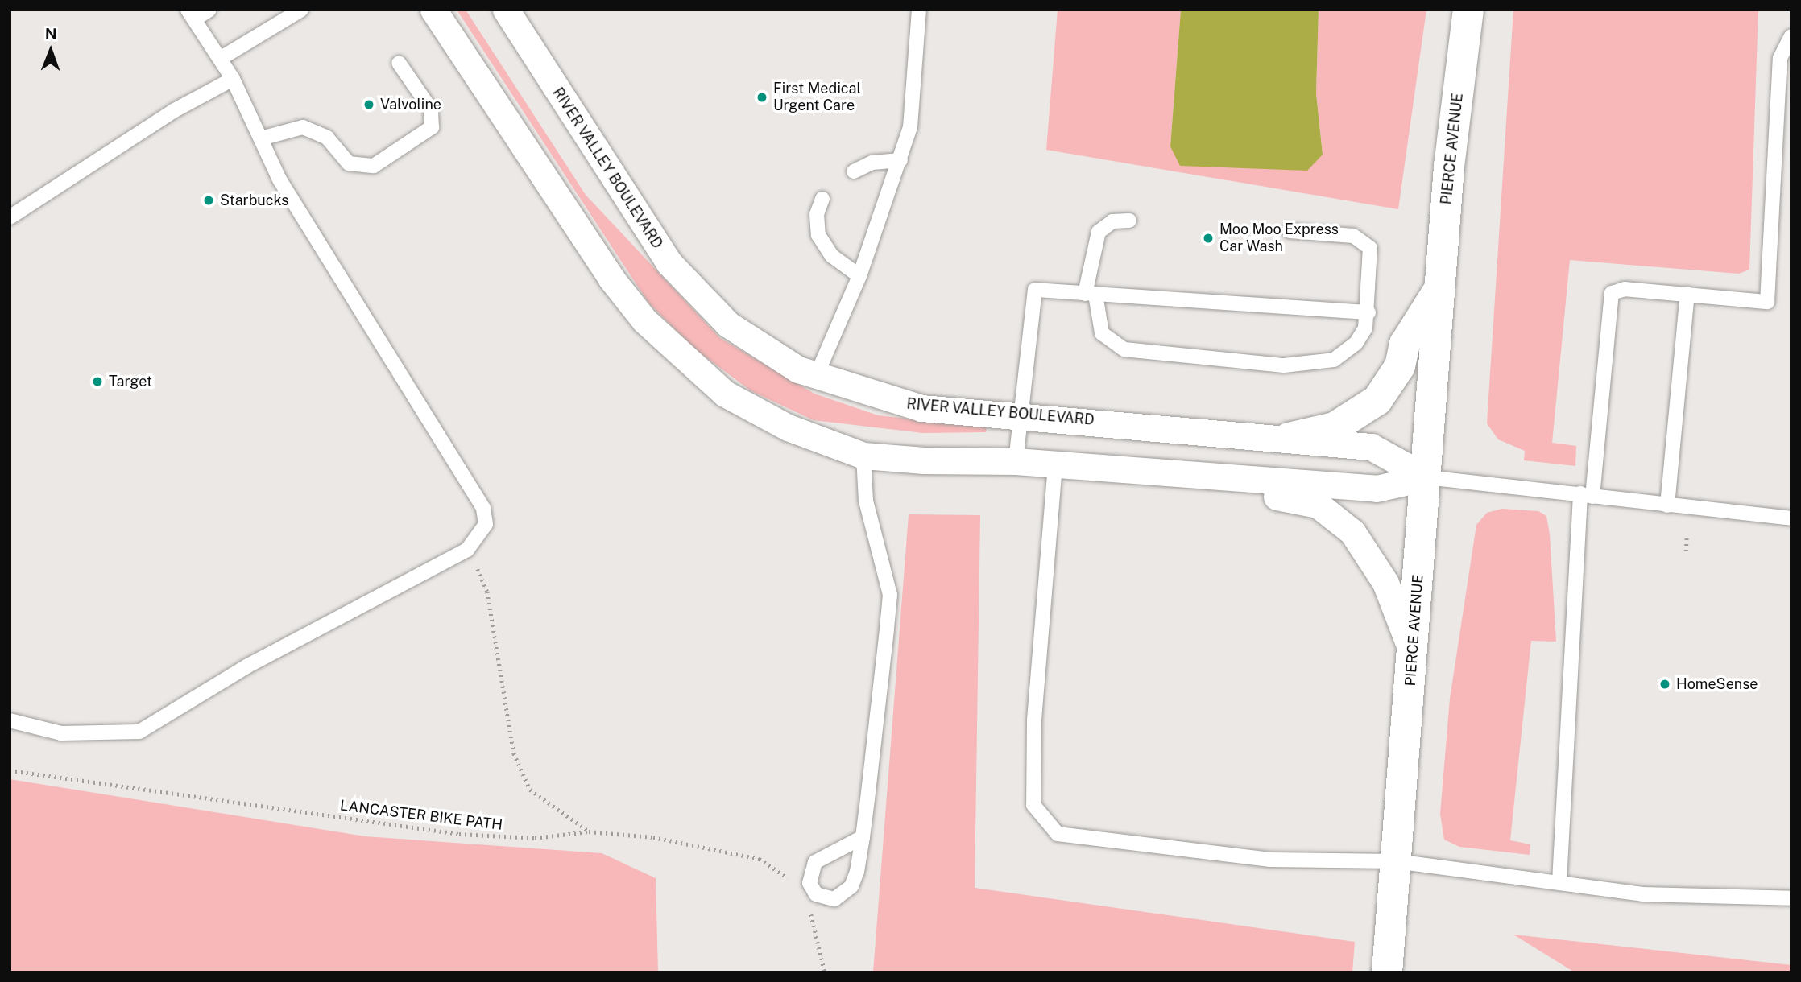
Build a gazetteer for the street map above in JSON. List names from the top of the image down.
{
  "streets": {
    "street": ["PIERCE AVENUE", "RIVER VALLEY BOULEVARD"],
    "path": ["LANCASTER BIKE PATH"]
  },
  "crossings": [
    ["PIERCE AVENUE", "RIVER VALLEY BOULEVARD"]
  ],
  "places": [
    "First Medical Urgent Care",
    "Valvoline",
    "Starbucks",
    "Moo Moo Express Car Wash",
    "Target",
    "HomeSense"
  ],
  "north": "top"
}
